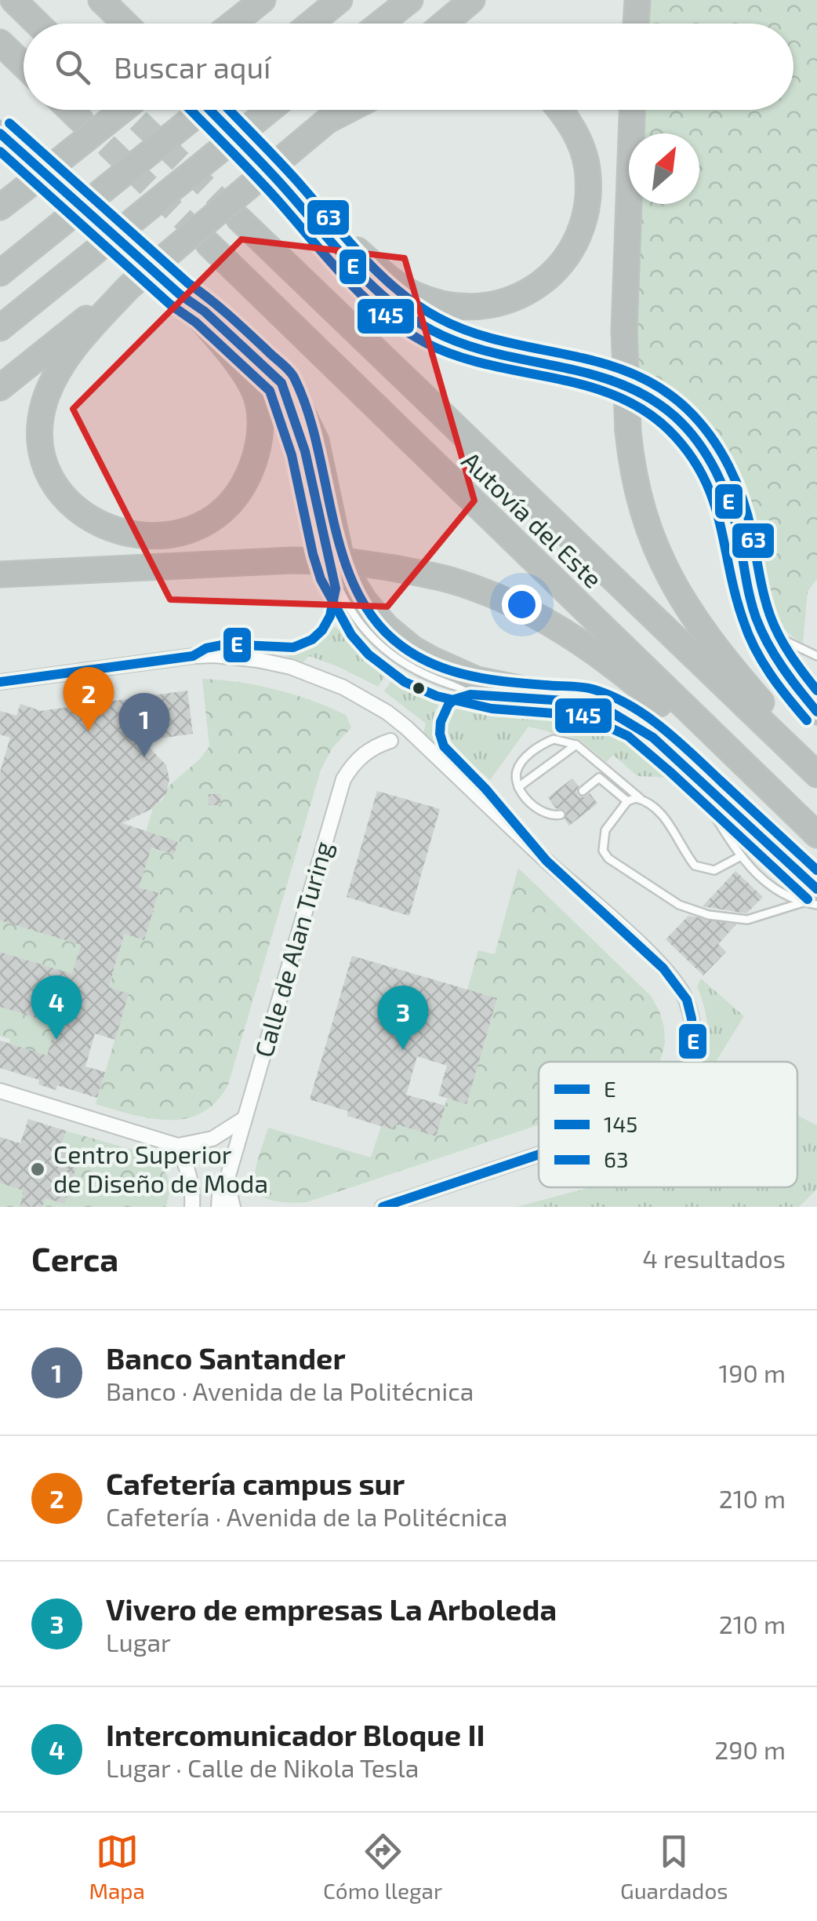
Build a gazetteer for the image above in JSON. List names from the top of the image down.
{
  "streets": {
    "highway": ["Autovía del Este"],
    "street": ["Calle de Alan Turing"]
  },
  "places": ["Centro Superior de Diseño de Moda"],
  "lines": ["transit line E", "transit line 145", "transit line 63"],
  "legend": ["E", "145", "63"],
  "north": "top right",
  "page": {
    "search": "Buscar aquí",
    "pins": [
      "2",
      "1",
      "4",
      "3"
    ],
    "heading": ["Cerca", "4 resultados"],
    "list": [
      {
        "mark": "1",
        "name": "Banco Santander",
        "note": "Banco · Avenida de la Politécnica",
        "value": "190 m"
      },
      {
        "mark": "2",
        "name": "Cafetería campus sur",
        "note": "Cafetería · Avenida de la Politécnica",
        "value": "210 m"
      },
      {
        "mark": "3",
        "name": "Vivero de empresas La Arboleda",
        "note": "Lugar",
        "value": "210 m"
      },
      {
        "mark": "4",
        "name": "Intercomunicador Bloque II",
        "note": "Lugar · Calle de Nikola Tesla",
        "value": "290 m"
      }
    ],
    "nav": ["Mapa", "Cómo llegar", "Guardados"]
  }
}
